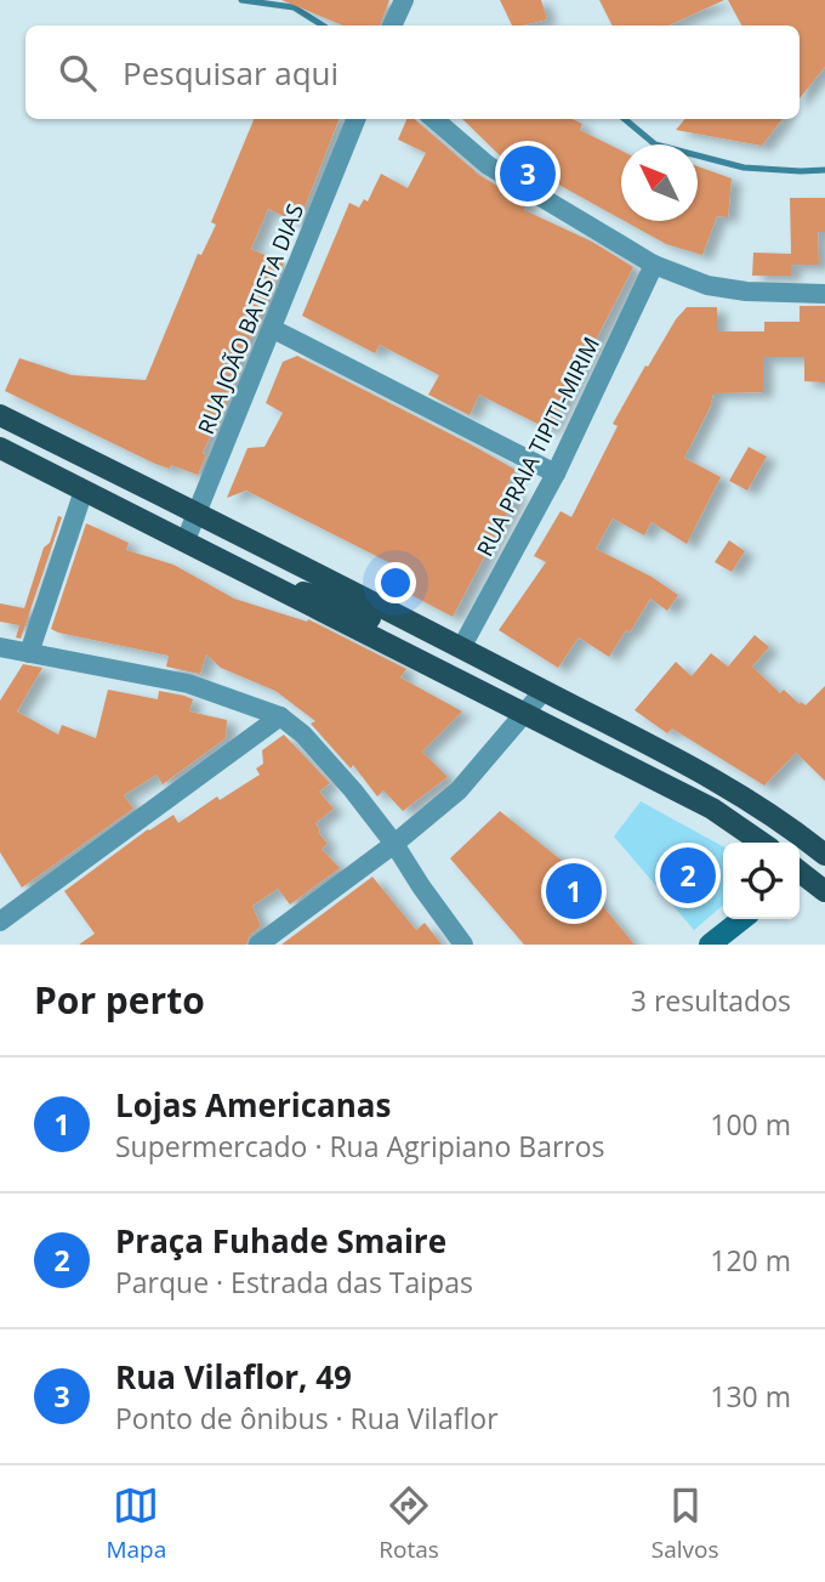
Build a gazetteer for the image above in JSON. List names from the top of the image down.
{
  "streets": {
    "street": ["RUA JOÃO BATISTA DIAS", "RUA PRAIA TIPITI-MIRIM"]
  },
  "north": "top left",
  "page": {
    "search": "Pesquisar aqui",
    "pins": ["3", "2", "1"],
    "heading": ["Por perto", "3 resultados"],
    "list": [
      {
        "mark": "1",
        "name": "Lojas Americanas",
        "note": "Supermercado · Rua Agripiano Barros",
        "value": "100 m"
      },
      {
        "mark": "2",
        "name": "Praça Fuhade Smaire",
        "note": "Parque · Estrada das Taipas",
        "value": "120 m"
      },
      {
        "mark": "3",
        "name": "Rua Vilaflor, 49",
        "note": "Ponto de ônibus · Rua Vilaflor",
        "value": "130 m"
      }
    ],
    "nav": ["Mapa", "Rotas", "Salvos"]
  }
}
